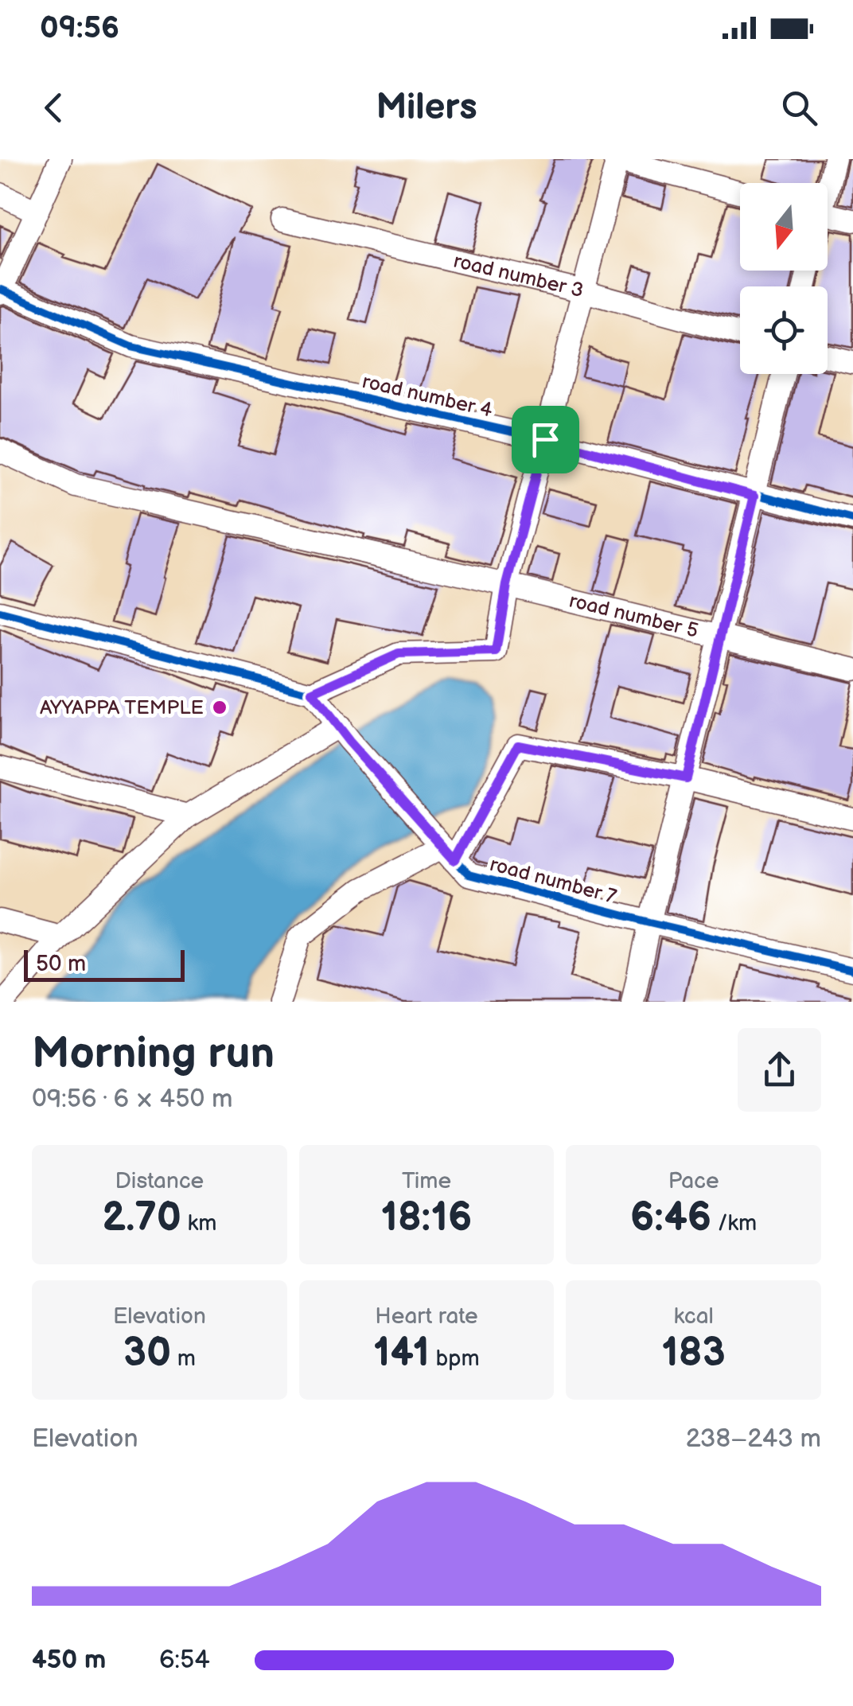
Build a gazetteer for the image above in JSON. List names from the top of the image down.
{
  "streets": {
    "street": [
      "road number 3",
      "road number 4",
      "road number 5",
      "road number 7"
    ]
  },
  "places": ["AYYAPPA TEMPLE"],
  "scale_bar": "50 m",
  "north": "bottom",
  "page": {
    "status": "09:56",
    "header": "Milers",
    "scale": "50 m",
    "heading": ["Morning run", "09:56 · 6 × 450 m"],
    "stats": [
      ["Distance", "2.70 km"],
      ["Time", "18:16"],
      ["Pace", "6:46 /km"],
      ["Elevation", "30 m"],
      ["Heart rate", "141 bpm"],
      ["kcal", "183"]
    ],
    "chart": ["Elevation", "238–243 m"],
    "list": [
      {
        "name": "450 m",
        "note": "6:54"
      }
    ]
  }
}
